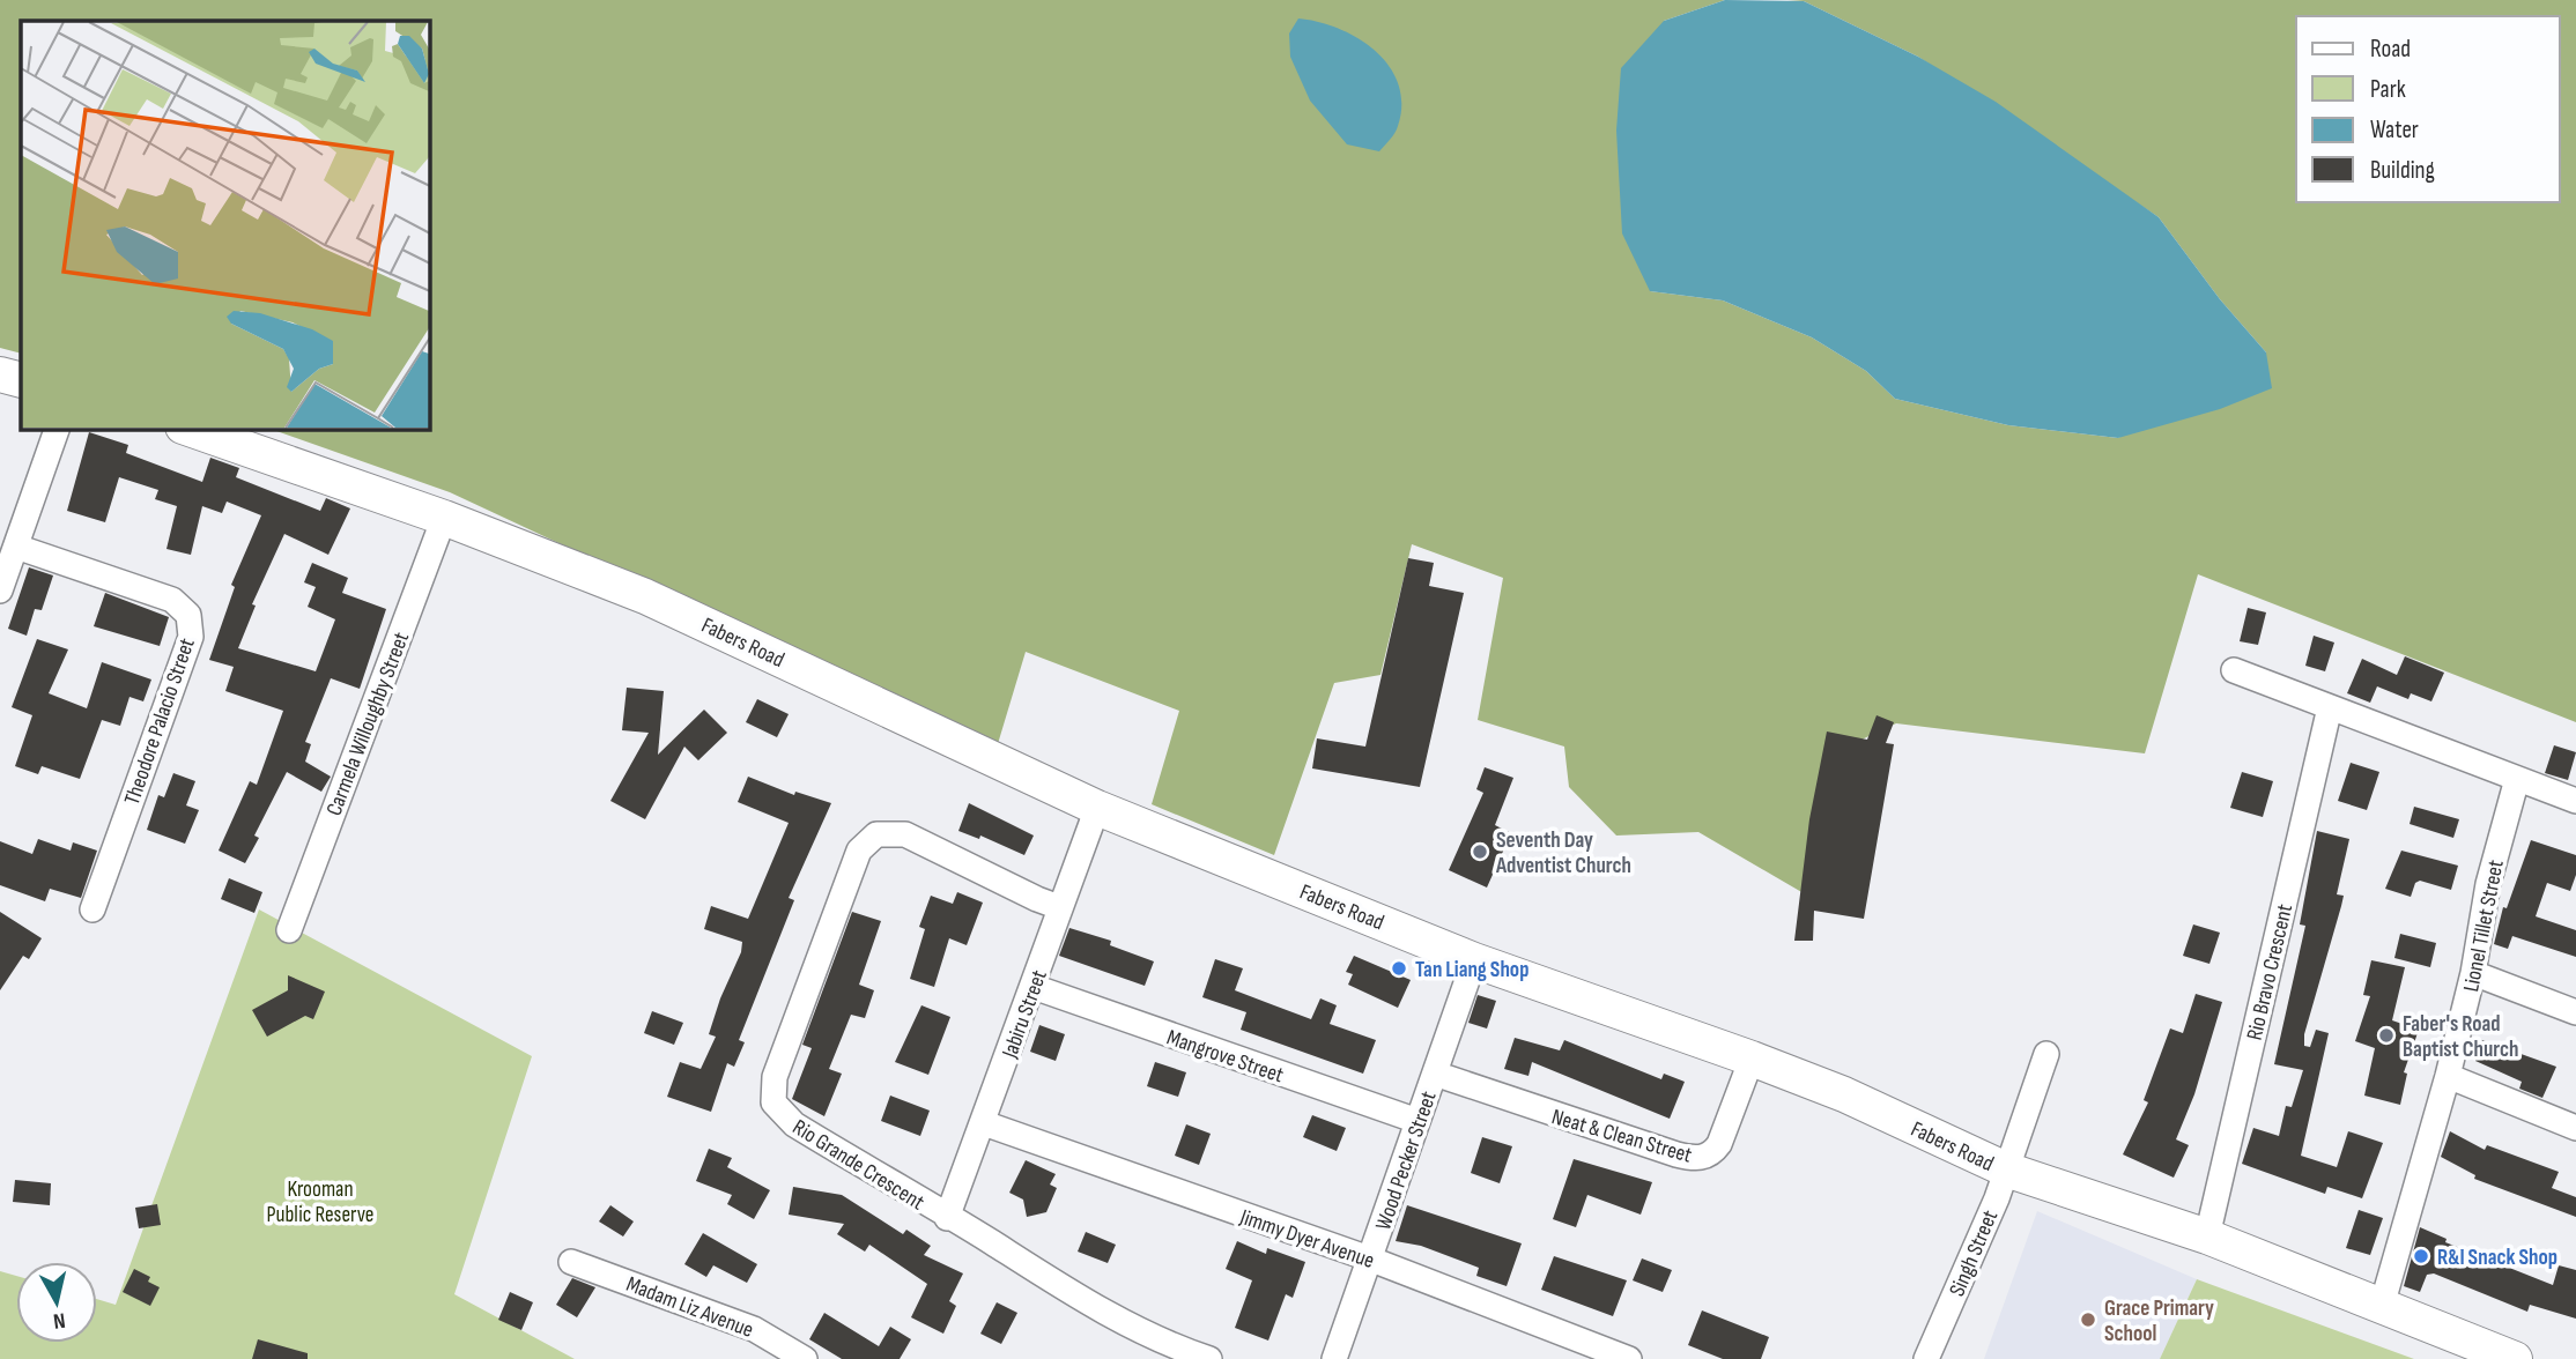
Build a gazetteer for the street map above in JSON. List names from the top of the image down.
{
  "streets": {
    "main road": ["Fabers Road"],
    "street": [
      "Theodore Palacio Street",
      "Carmela Willoughby Street",
      "Lionel Tillet Street",
      "Rio Bravo Crescent",
      "Jabiru Street",
      "Mangrove Street",
      "Neat & Clean Street",
      "Wood Pecker Street",
      "Rio Grande Crescent",
      "Jimmy Dyer Avenue",
      "Singh Street",
      "Madam Liz Avenue"
    ]
  },
  "crossings": [
    ["Fabers Road", "Carmela Willoughby Street"],
    ["Fabers Road", "Lionel Tillet Street"],
    ["Fabers Road", "Rio Bravo Crescent"],
    ["Fabers Road", "Jabiru Street"],
    ["Fabers Road", "Neat & Clean Street"],
    ["Fabers Road", "Wood Pecker Street"],
    ["Fabers Road", "Singh Street"],
    ["Jabiru Street", "Mangrove Street"],
    ["Jabiru Street", "Rio Grande Crescent"],
    ["Jabiru Street", "Jimmy Dyer Avenue"],
    ["Mangrove Street", "Wood Pecker Street"],
    ["Neat & Clean Street", "Wood Pecker Street"],
    ["Wood Pecker Street", "Jimmy Dyer Avenue"]
  ],
  "parks": ["Krooman Public Reserve"],
  "places": [
    "Seventh Day Adventist Church",
    "Tan Liang Shop",
    "Faber's Road Baptist Church",
    "R&I Snack Shop",
    "Grace Primary School"
  ],
  "legend": [
    "Road",
    "Park",
    "Water",
    "Building"
  ],
  "north": "bottom"
}
